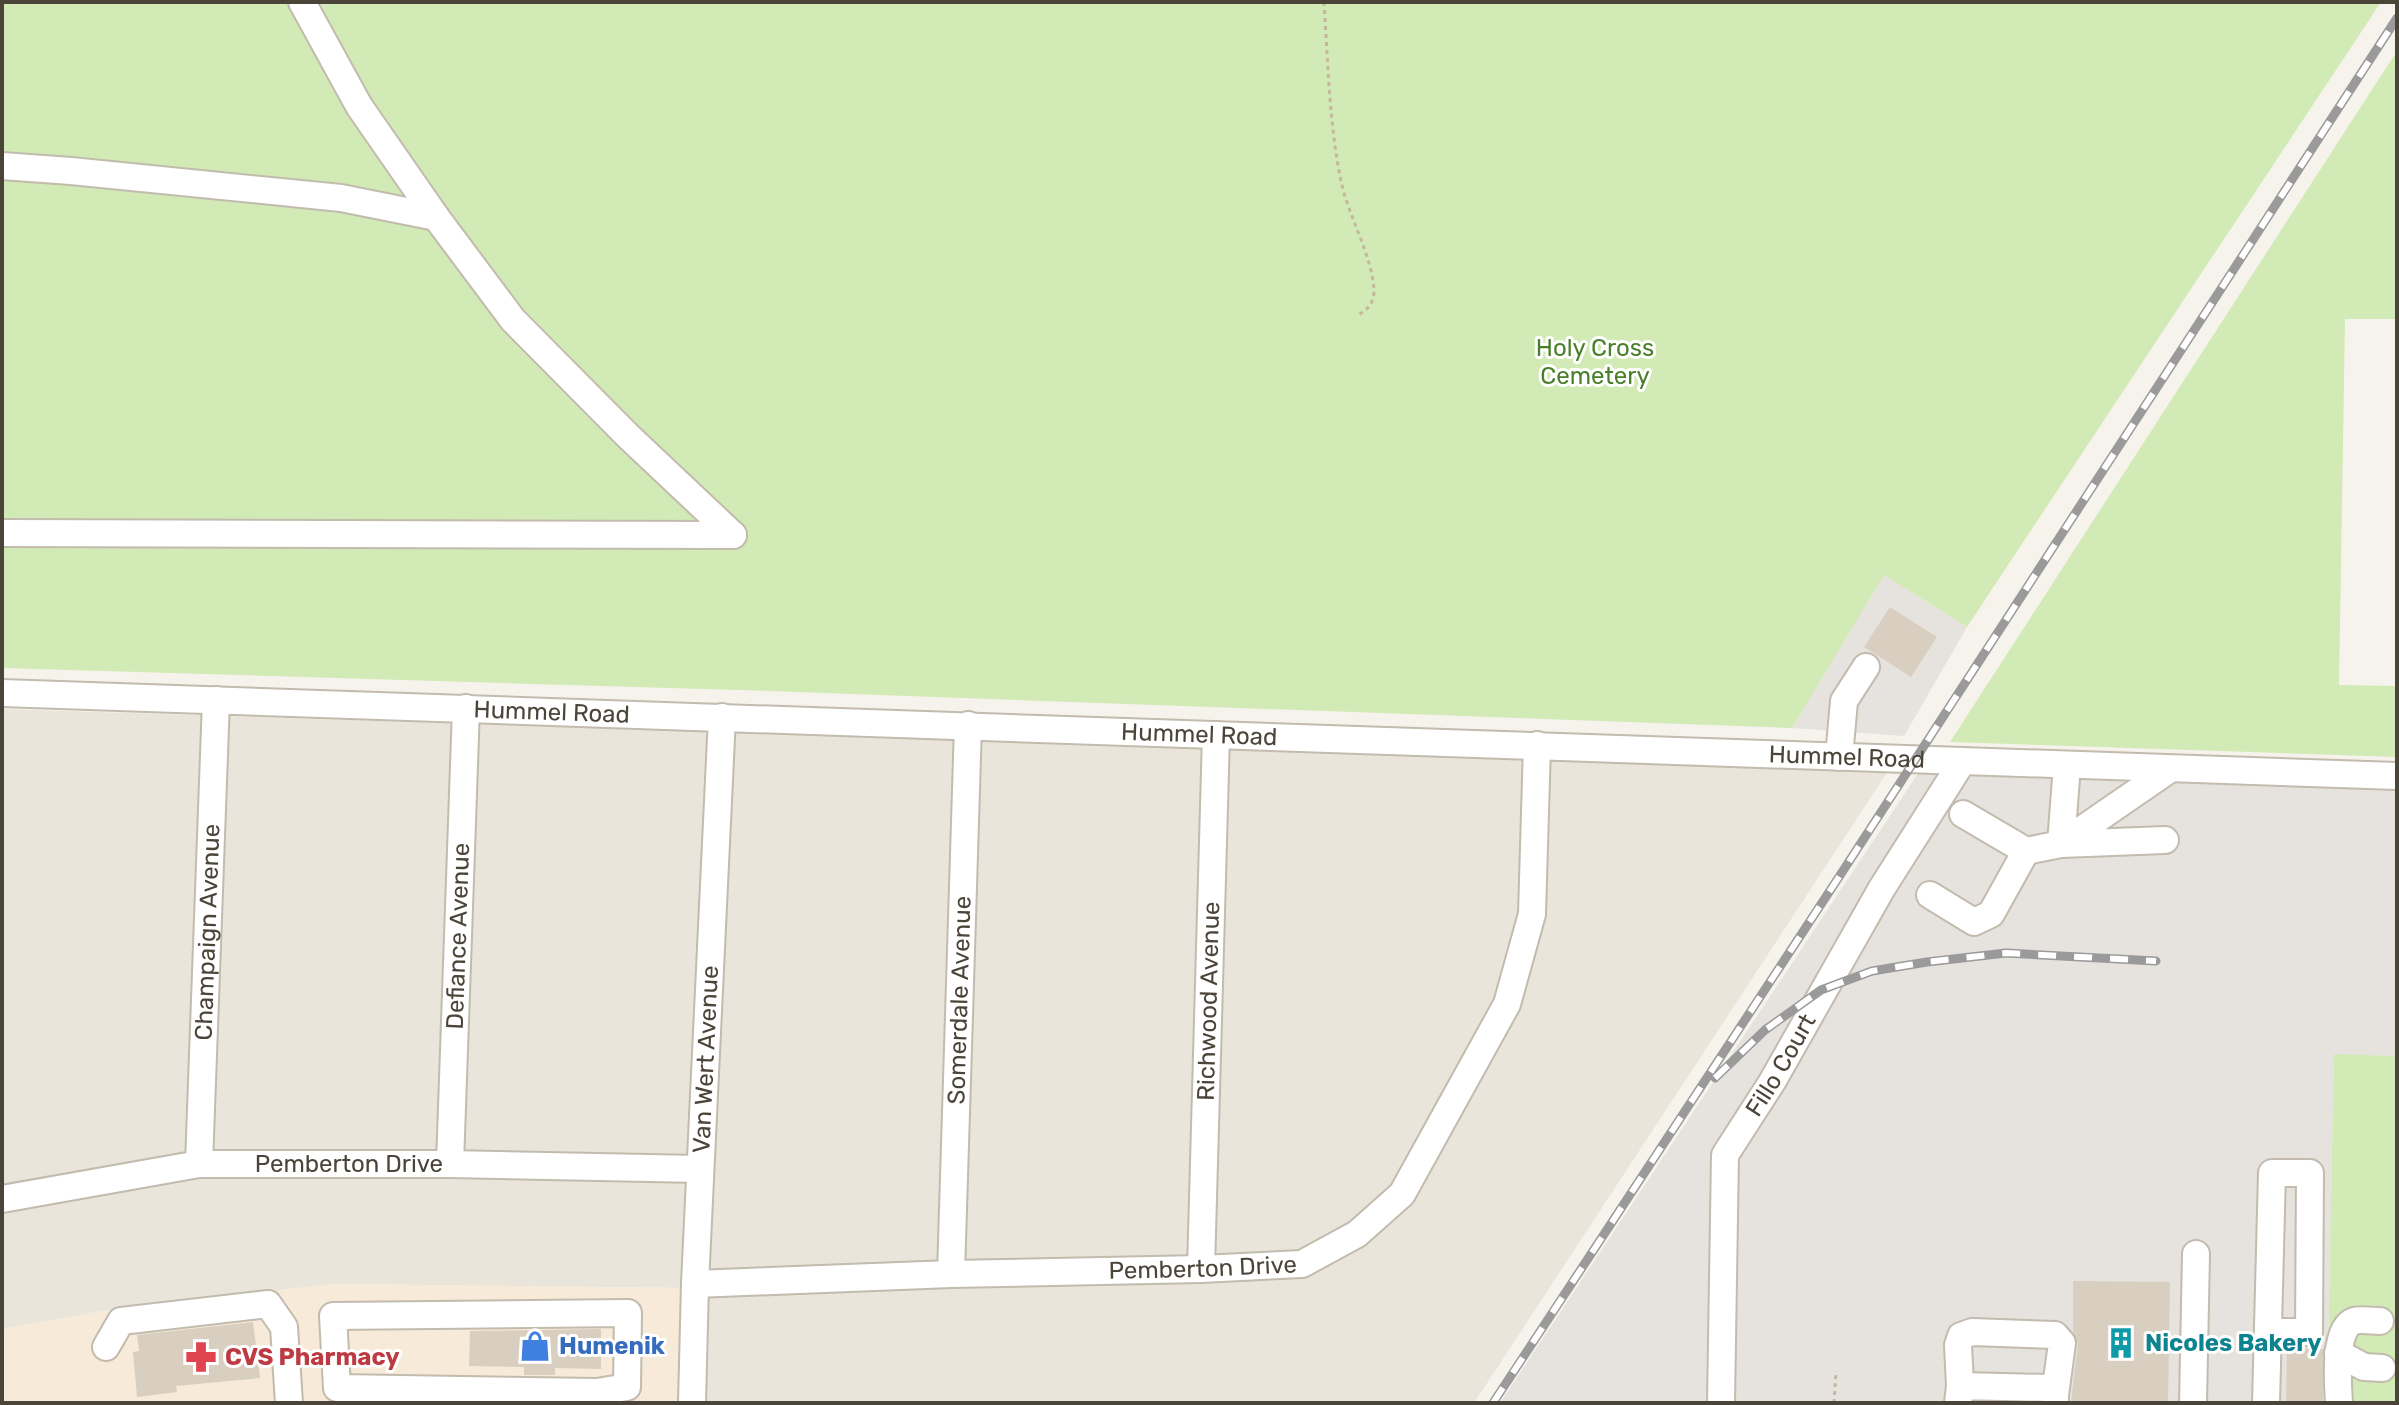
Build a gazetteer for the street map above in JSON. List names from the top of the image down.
{
  "streets": {
    "street": [
      "Hummel Road",
      "Champaign Avenue",
      "Defiance Avenue",
      "Somerdale Avenue",
      "Richwood Avenue",
      "Van Wert Avenue",
      "Fillo Court",
      "Pemberton Drive"
    ]
  },
  "crossings": [
    ["Hummel Road", "Champaign Avenue"],
    ["Hummel Road", "Defiance Avenue"],
    ["Hummel Road", "Somerdale Avenue"],
    ["Hummel Road", "Richwood Avenue"],
    ["Hummel Road", "Van Wert Avenue"],
    ["Hummel Road", "Fillo Court"],
    ["Hummel Road", "Pemberton Drive"],
    ["Champaign Avenue", "Pemberton Drive"],
    ["Defiance Avenue", "Pemberton Drive"],
    ["Somerdale Avenue", "Pemberton Drive"],
    ["Richwood Avenue", "Pemberton Drive"],
    ["Van Wert Avenue", "Pemberton Drive"]
  ],
  "parks": ["Holy Cross Cemetery"],
  "places": {
    "building": ["Nicoles Bakery"],
    "shop": ["Humenik"],
    "pharmacy": ["CVS Pharmacy"]
  }
}
